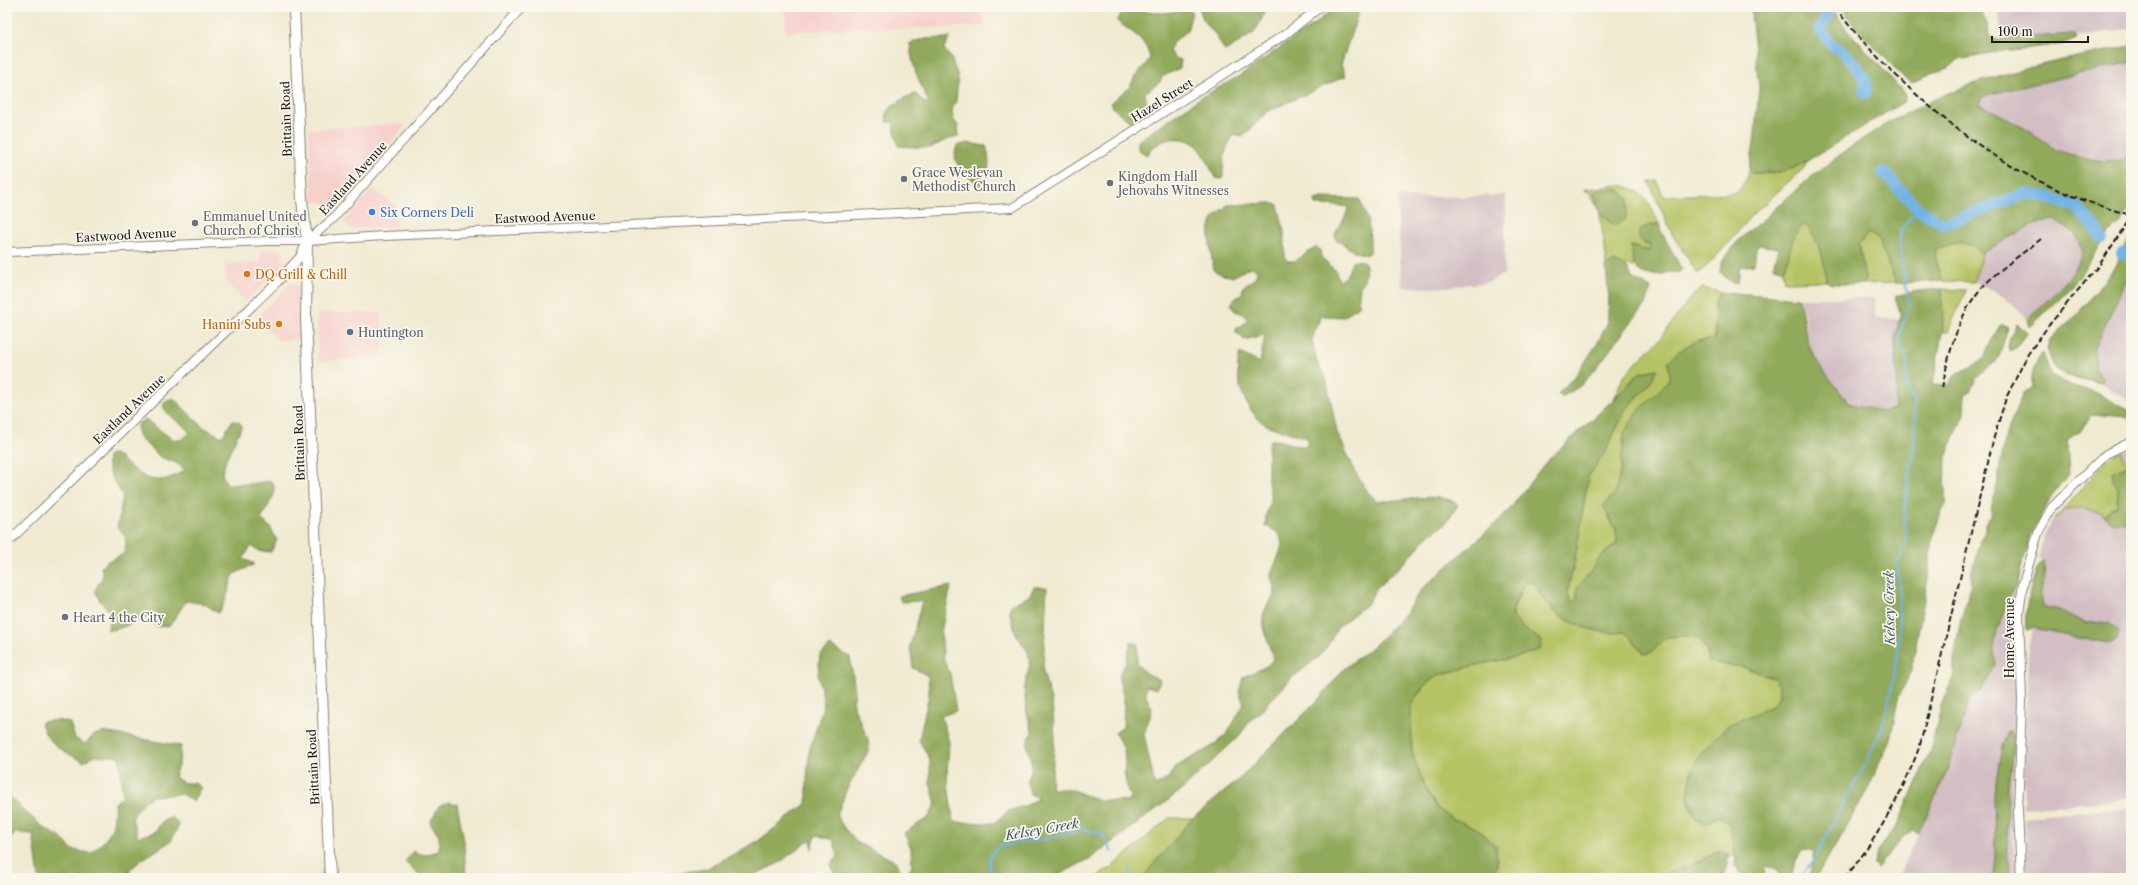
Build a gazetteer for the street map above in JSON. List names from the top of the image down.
{
  "streets": {
    "main road": ["Brittain Road"],
    "street": [
      "Hazel Street",
      "Eastland Avenue",
      "Eastwood Avenue",
      "Home Avenue"
    ]
  },
  "crossings": [
    ["Hazel Street", "Eastwood Avenue"],
    ["Brittain Road", "Eastland Avenue"],
    ["Brittain Road", "Eastwood Avenue"],
    ["Eastland Avenue", "Eastwood Avenue"]
  ],
  "water": ["Kelsey Creek"],
  "places": [
    "Grace Wesleyan Methodist Church",
    "Kingdom Hall Jehovahs Witnesses",
    "Six Corners Deli",
    "Emmanuel United Church of Christ",
    "DQ Grill & Chill",
    "Hanini Subs",
    "Huntington",
    "Heart 4 the City"
  ],
  "scale_bar": "100 m"
}
